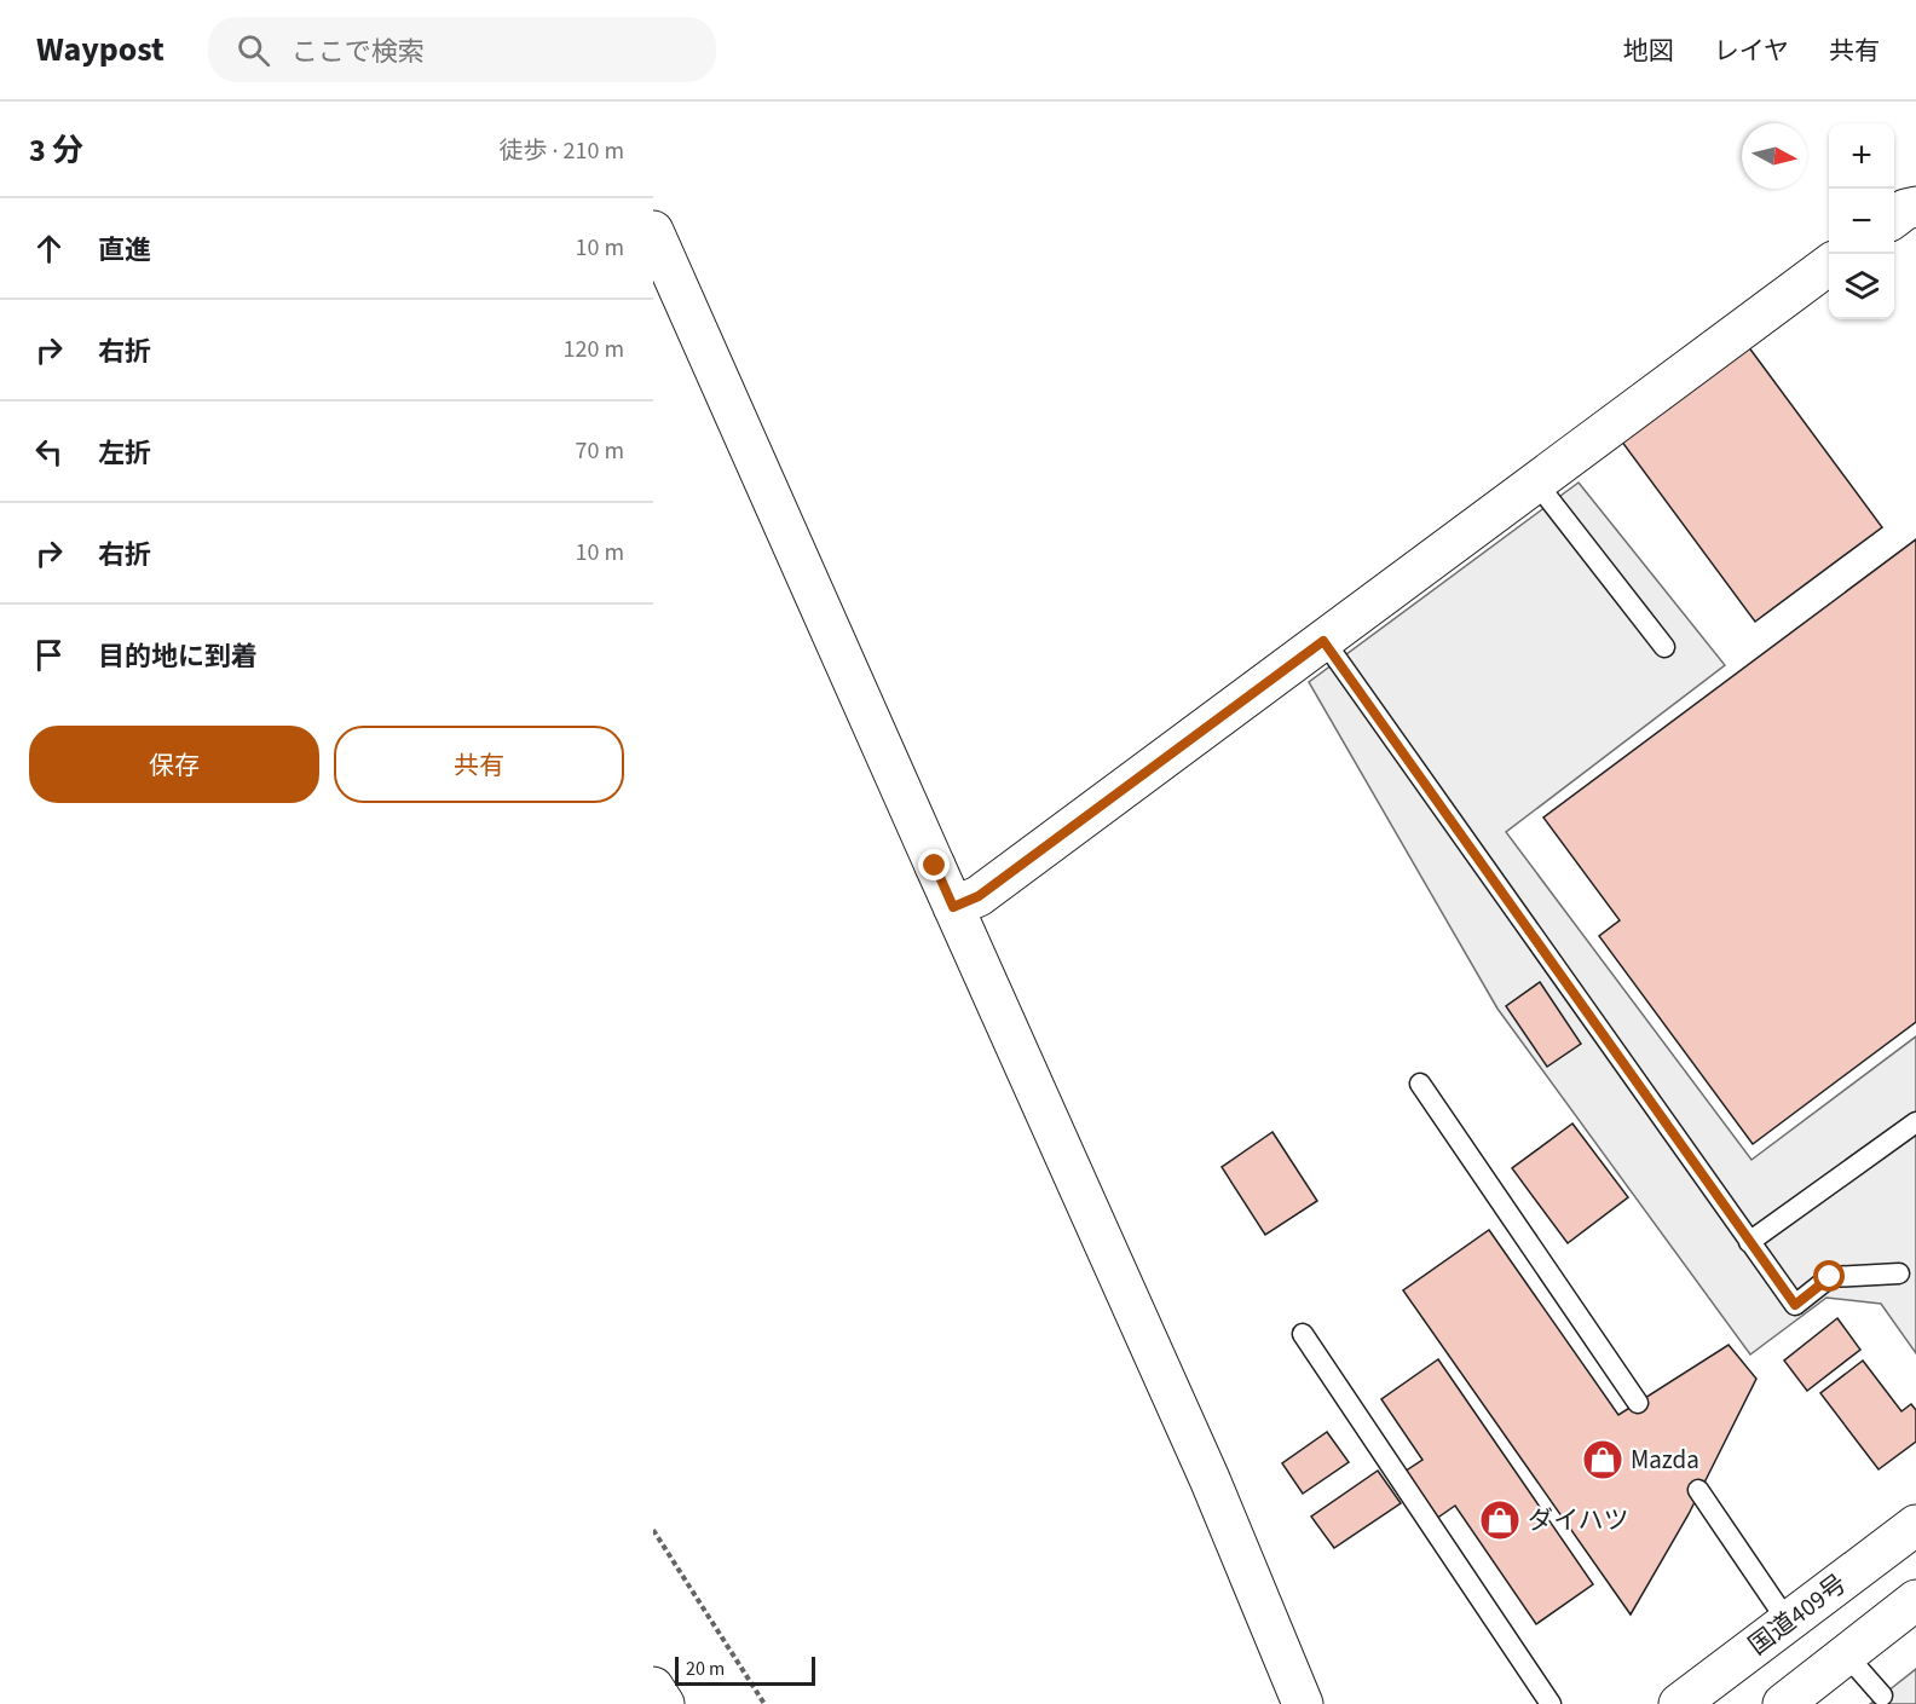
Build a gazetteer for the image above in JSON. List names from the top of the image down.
{
  "streets": {
    "main road": ["国道409号"]
  },
  "places": {
    "shop": ["Mazda", "ダイハツ"]
  },
  "scale_bar": "20 m",
  "north": "right",
  "page": {
    "header": "Waypost",
    "search": "ここで検索",
    "nav": ["地図", "レイヤ", "共有"],
    "heading": ["3 分", "徒歩 · 210 m"],
    "map_buttons": ["+", "−"],
    "list": [
      ["直進", "10 m"],
      ["右折", "120 m"],
      ["左折", "70 m"],
      ["右折", "10 m"],
      "目的地に到着"
    ],
    "buttons": ["保存", "共有"],
    "scale": "20 m"
  }
}
